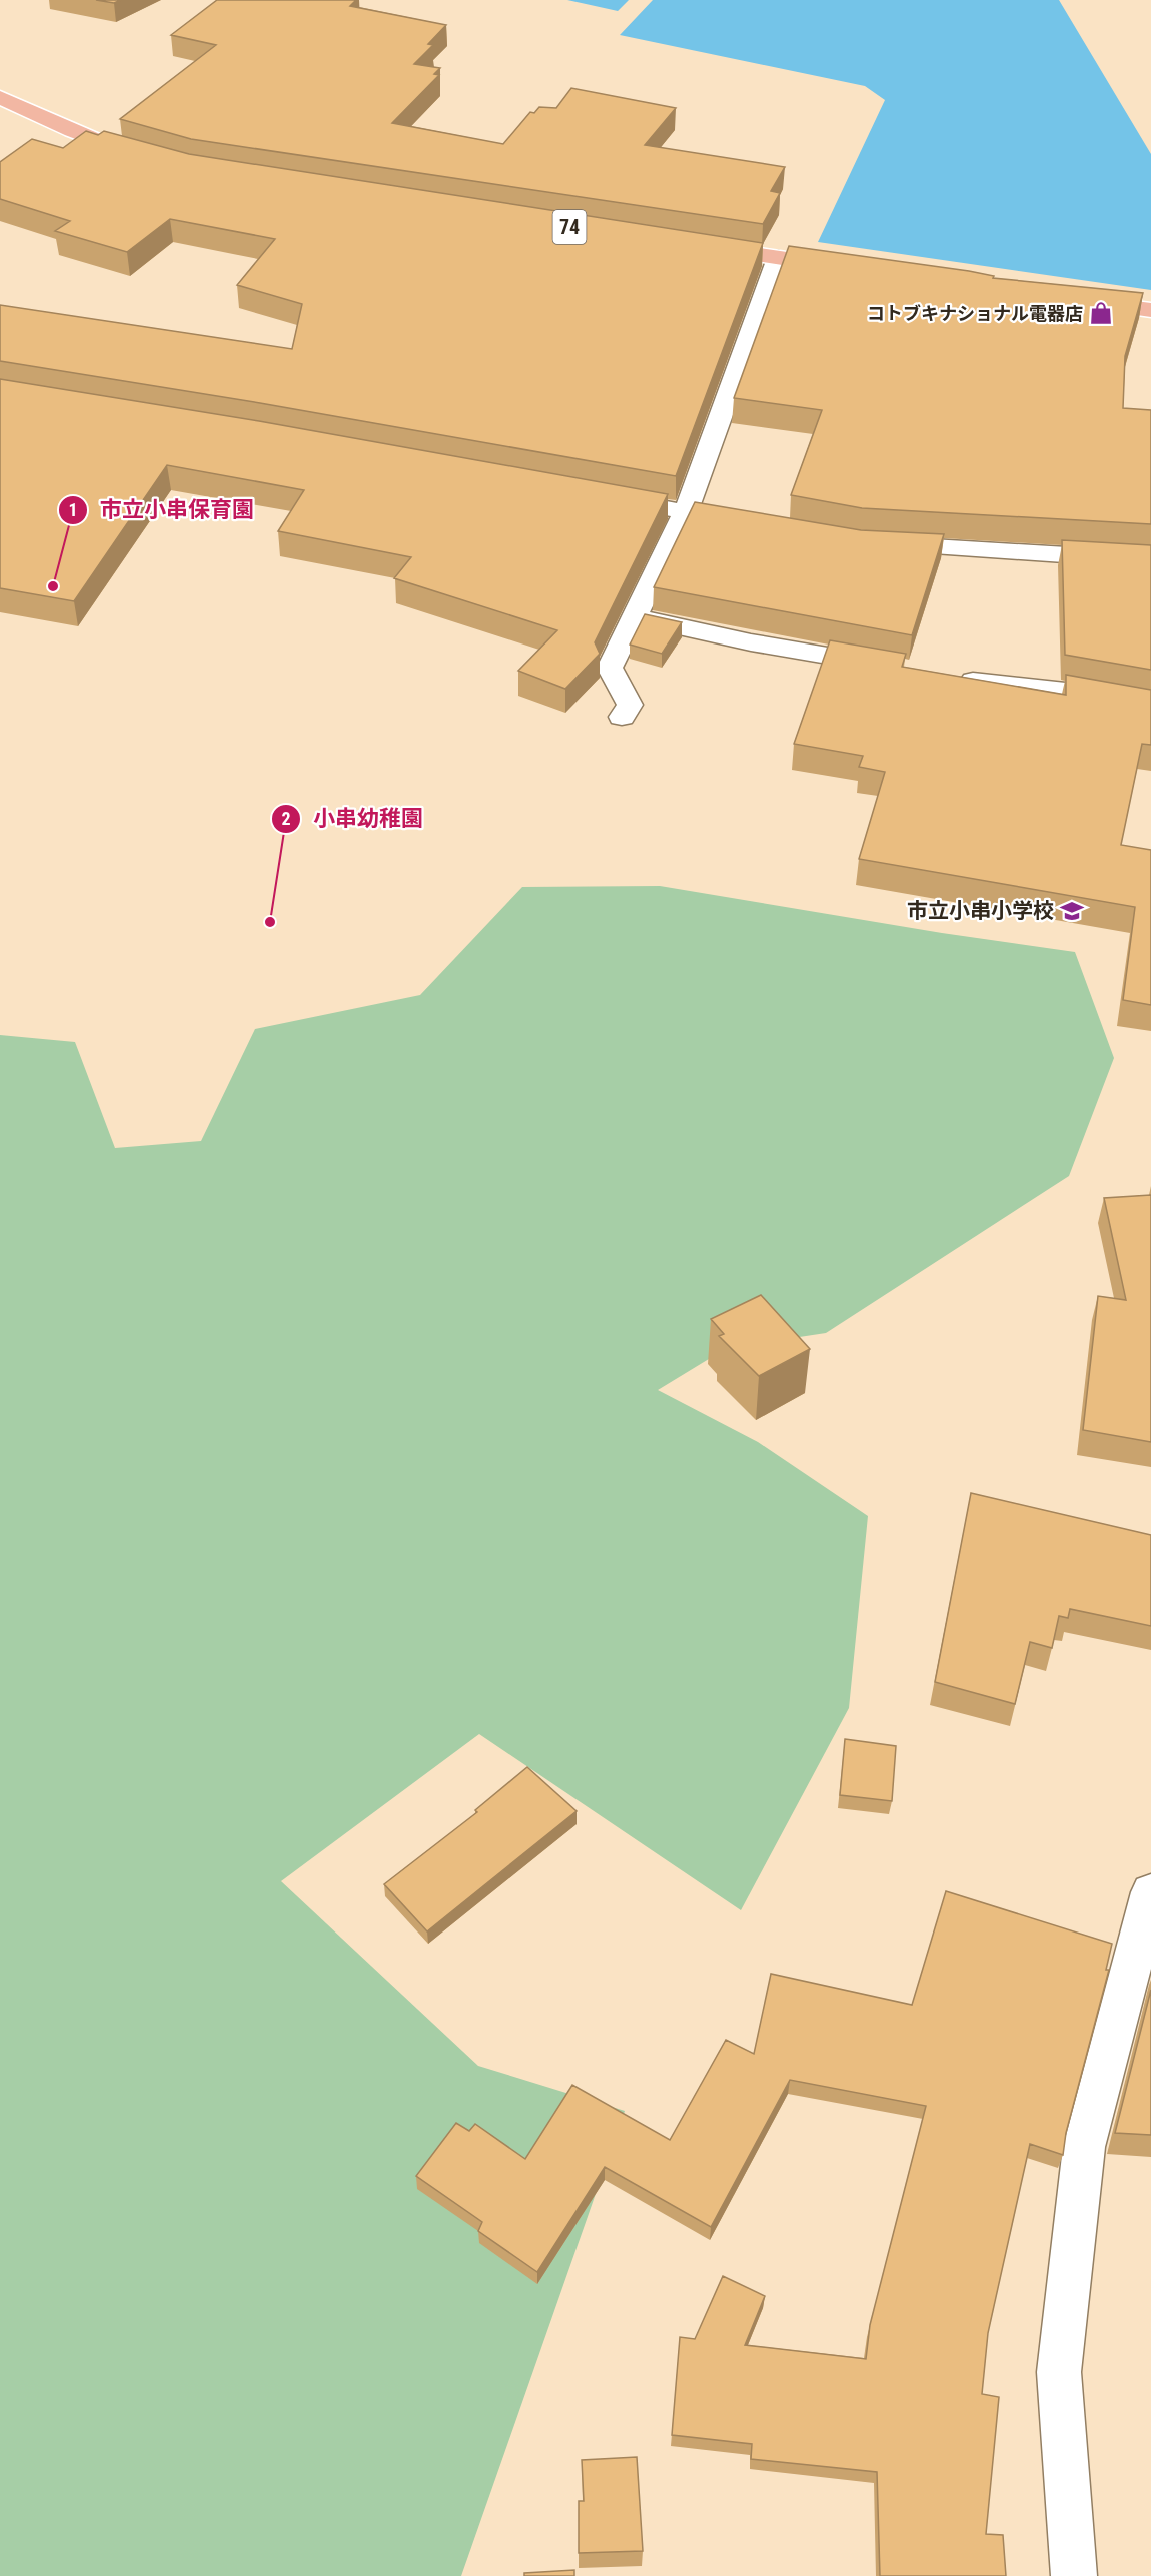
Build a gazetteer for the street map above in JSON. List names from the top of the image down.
{
  "places": {
    "shop": ["コトブキナショナル電器店"],
    "other": ["市立小串保育園", "小串幼稚園"],
    "school or university": ["市立小串小学校"]
  }
}
